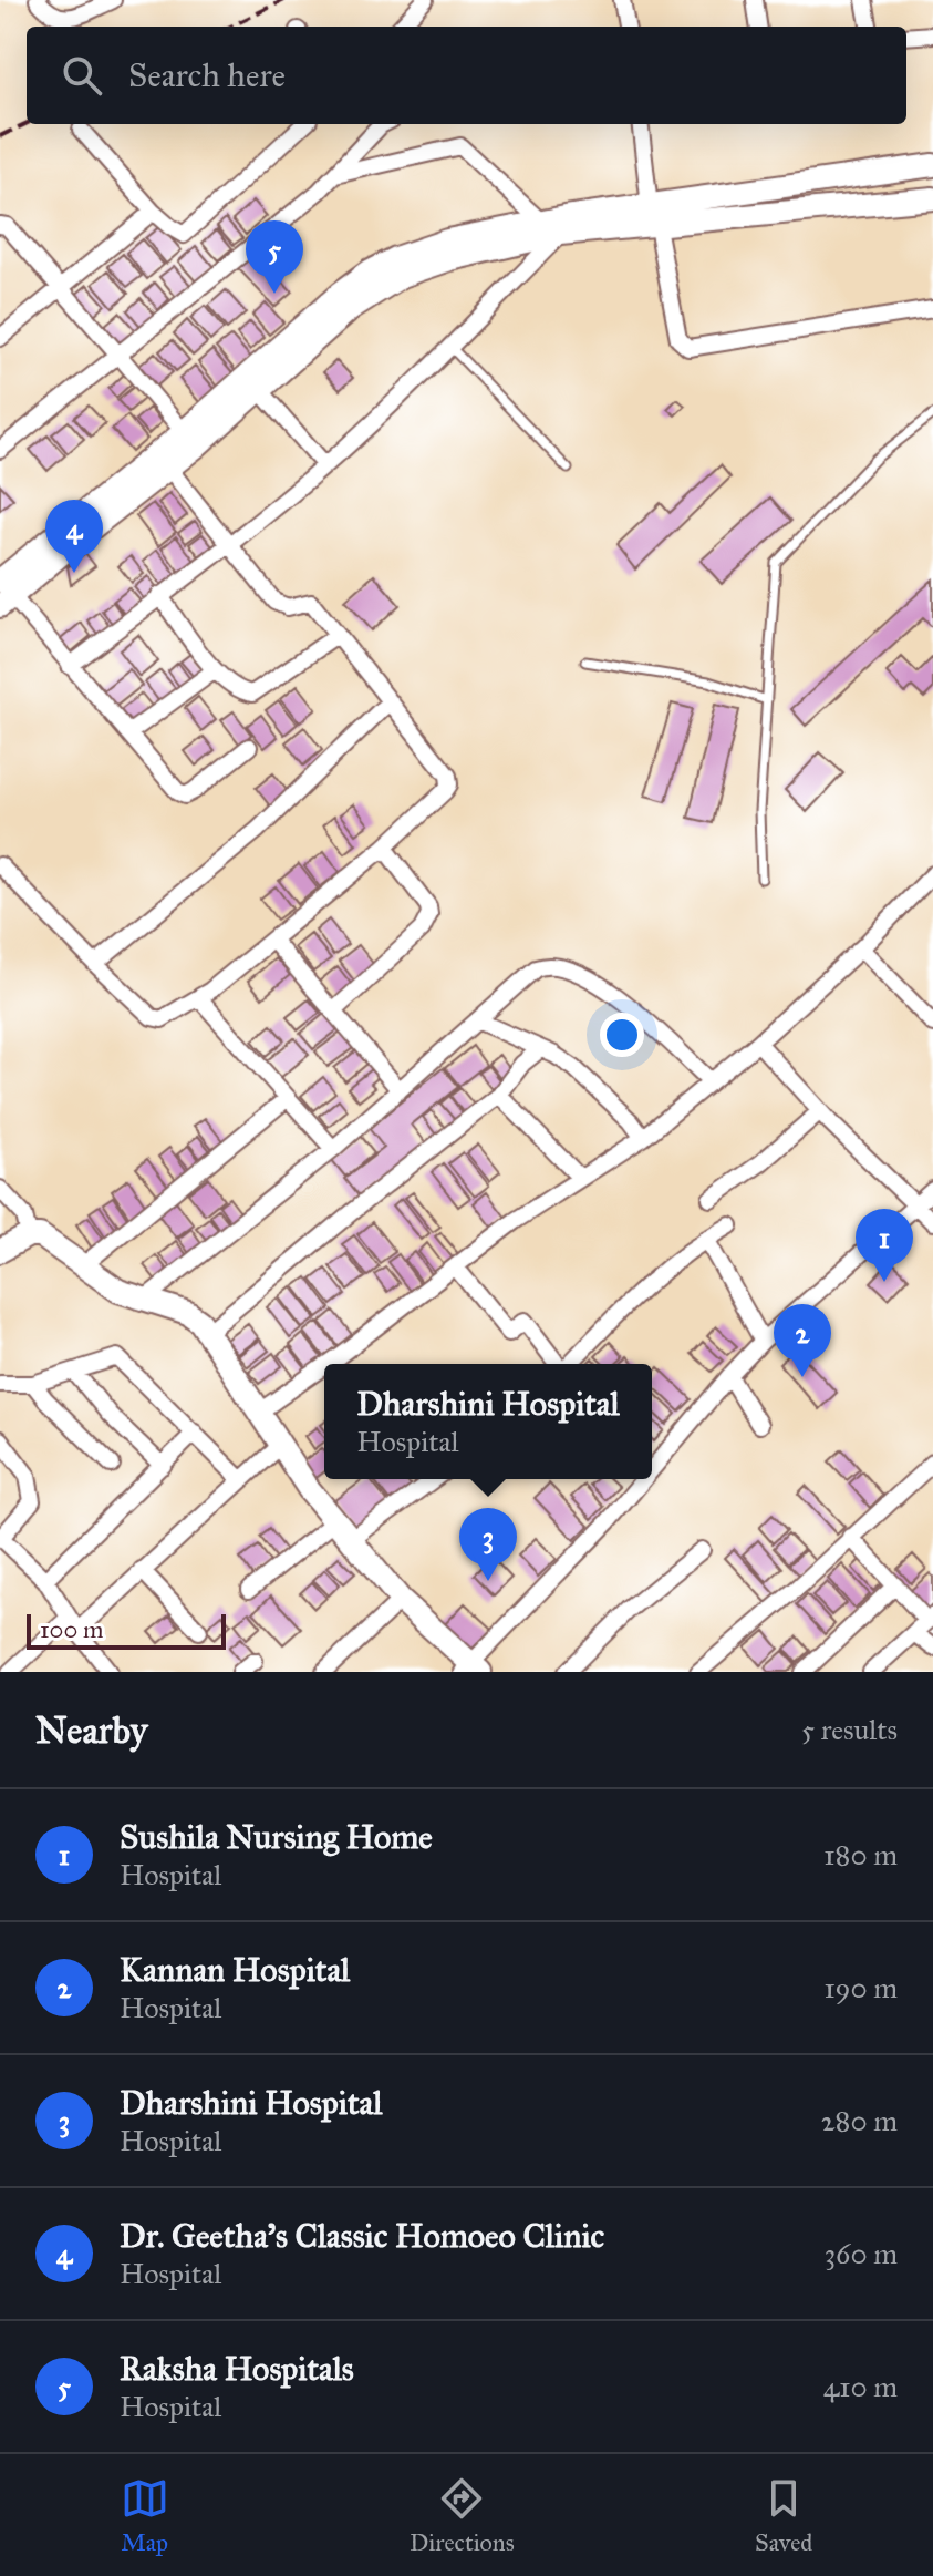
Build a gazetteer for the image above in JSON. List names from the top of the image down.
{
  "scale_bar": "100 m",
  "page": {
    "search": "Search here",
    "pins": [
      "5",
      "4",
      "1",
      "2",
      "3"
    ],
    "popup": ["Dharshini Hospital", "Hospital"],
    "scale": "100 m",
    "heading": ["Nearby", "5 results"],
    "list": [
      {
        "mark": "1",
        "name": "Sushila Nursing Home",
        "note": "Hospital",
        "value": "180 m"
      },
      {
        "mark": "2",
        "name": "Kannan Hospital",
        "note": "Hospital",
        "value": "190 m"
      },
      {
        "mark": "3",
        "name": "Dharshini Hospital",
        "note": "Hospital",
        "value": "280 m"
      },
      {
        "mark": "4",
        "name": "Dr. Geetha's Classic Homoeo Clinic",
        "note": "Hospital",
        "value": "360 m"
      },
      {
        "mark": "5",
        "name": "Raksha Hospitals",
        "note": "Hospital",
        "value": "410 m"
      }
    ],
    "nav": ["Map", "Directions", "Saved"]
  }
}
